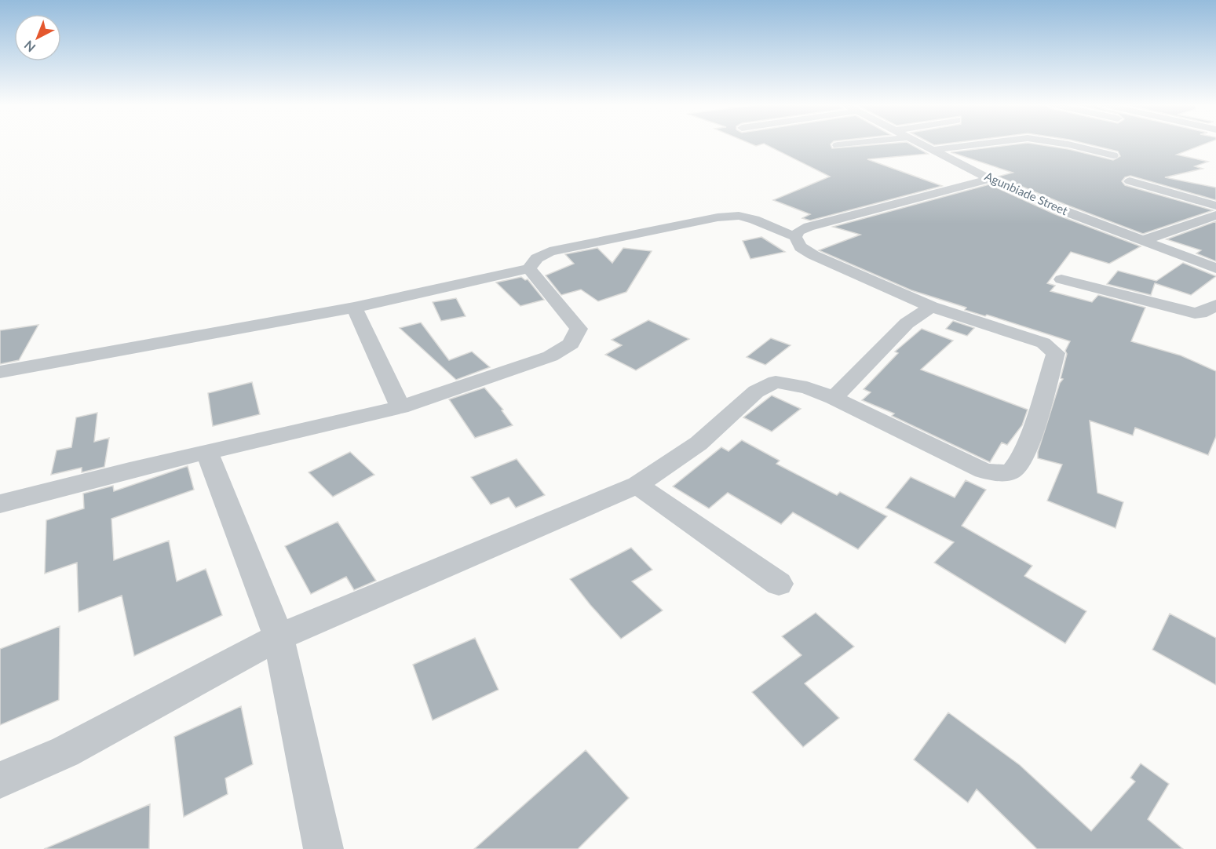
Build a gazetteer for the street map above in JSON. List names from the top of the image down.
{
  "streets": {
    "street": ["Agunbiade Street"]
  },
  "north": "bottom left"
}
